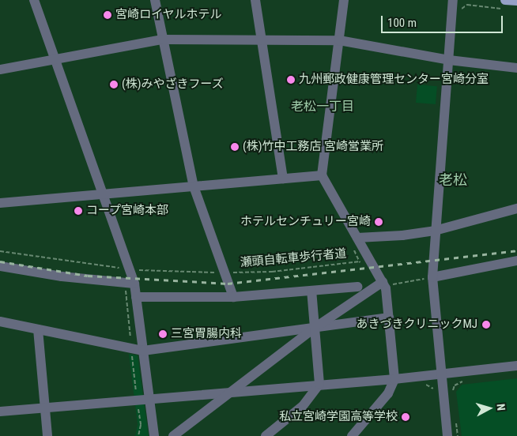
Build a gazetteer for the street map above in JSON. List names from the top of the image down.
{
  "streets": {
    "path": ["瀬頭自転車歩行者道"]
  },
  "districts": ["老松一丁目", "老松"],
  "places": [
    "宮崎ロイヤルホテル",
    "九州郵政健康管理センター宮崎分室",
    "(株)みやざきフーズ",
    "(株)竹中工務店 宮崎営業所",
    "コープ宮崎本部",
    "ホテルセンチュリー宮崎",
    "あきづきクリニックMJ",
    "三宮胃腸内科",
    "私立宮崎学園高等学校"
  ],
  "scale_bar": "100 m",
  "north": "right"
}
